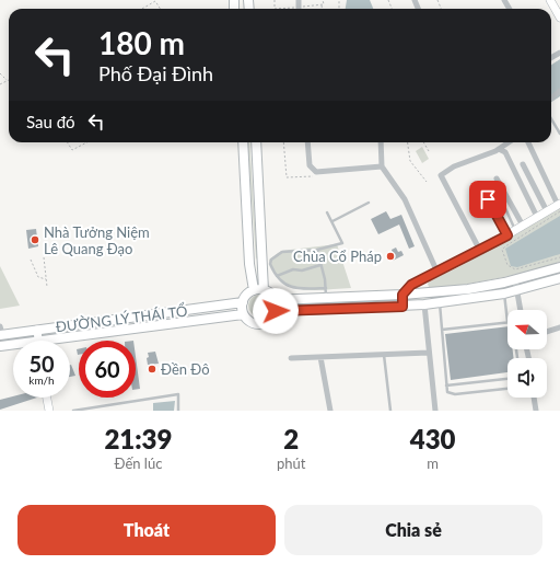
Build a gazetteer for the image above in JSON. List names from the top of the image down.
{
  "streets": {
    "main road": ["ĐƯỜNG LÝ THÁI TỔ"]
  },
  "places": ["Nhà Tưởng Niệm Lê Quang Đạo", "Chùa Cổ Pháp", "Đền Đô"],
  "north": "left",
  "page": {
    "turn": ["180 m", "Phố Đại Đình"],
    "then": "Sau đó",
    "speed": "50 km/h",
    "limit": "60",
    "eta": [
      "21:39",
      "Đến lúc",
      "2",
      "phút",
      "430",
      "m"
    ],
    "buttons": ["Thoát", "Chia sẻ"]
  }
}
